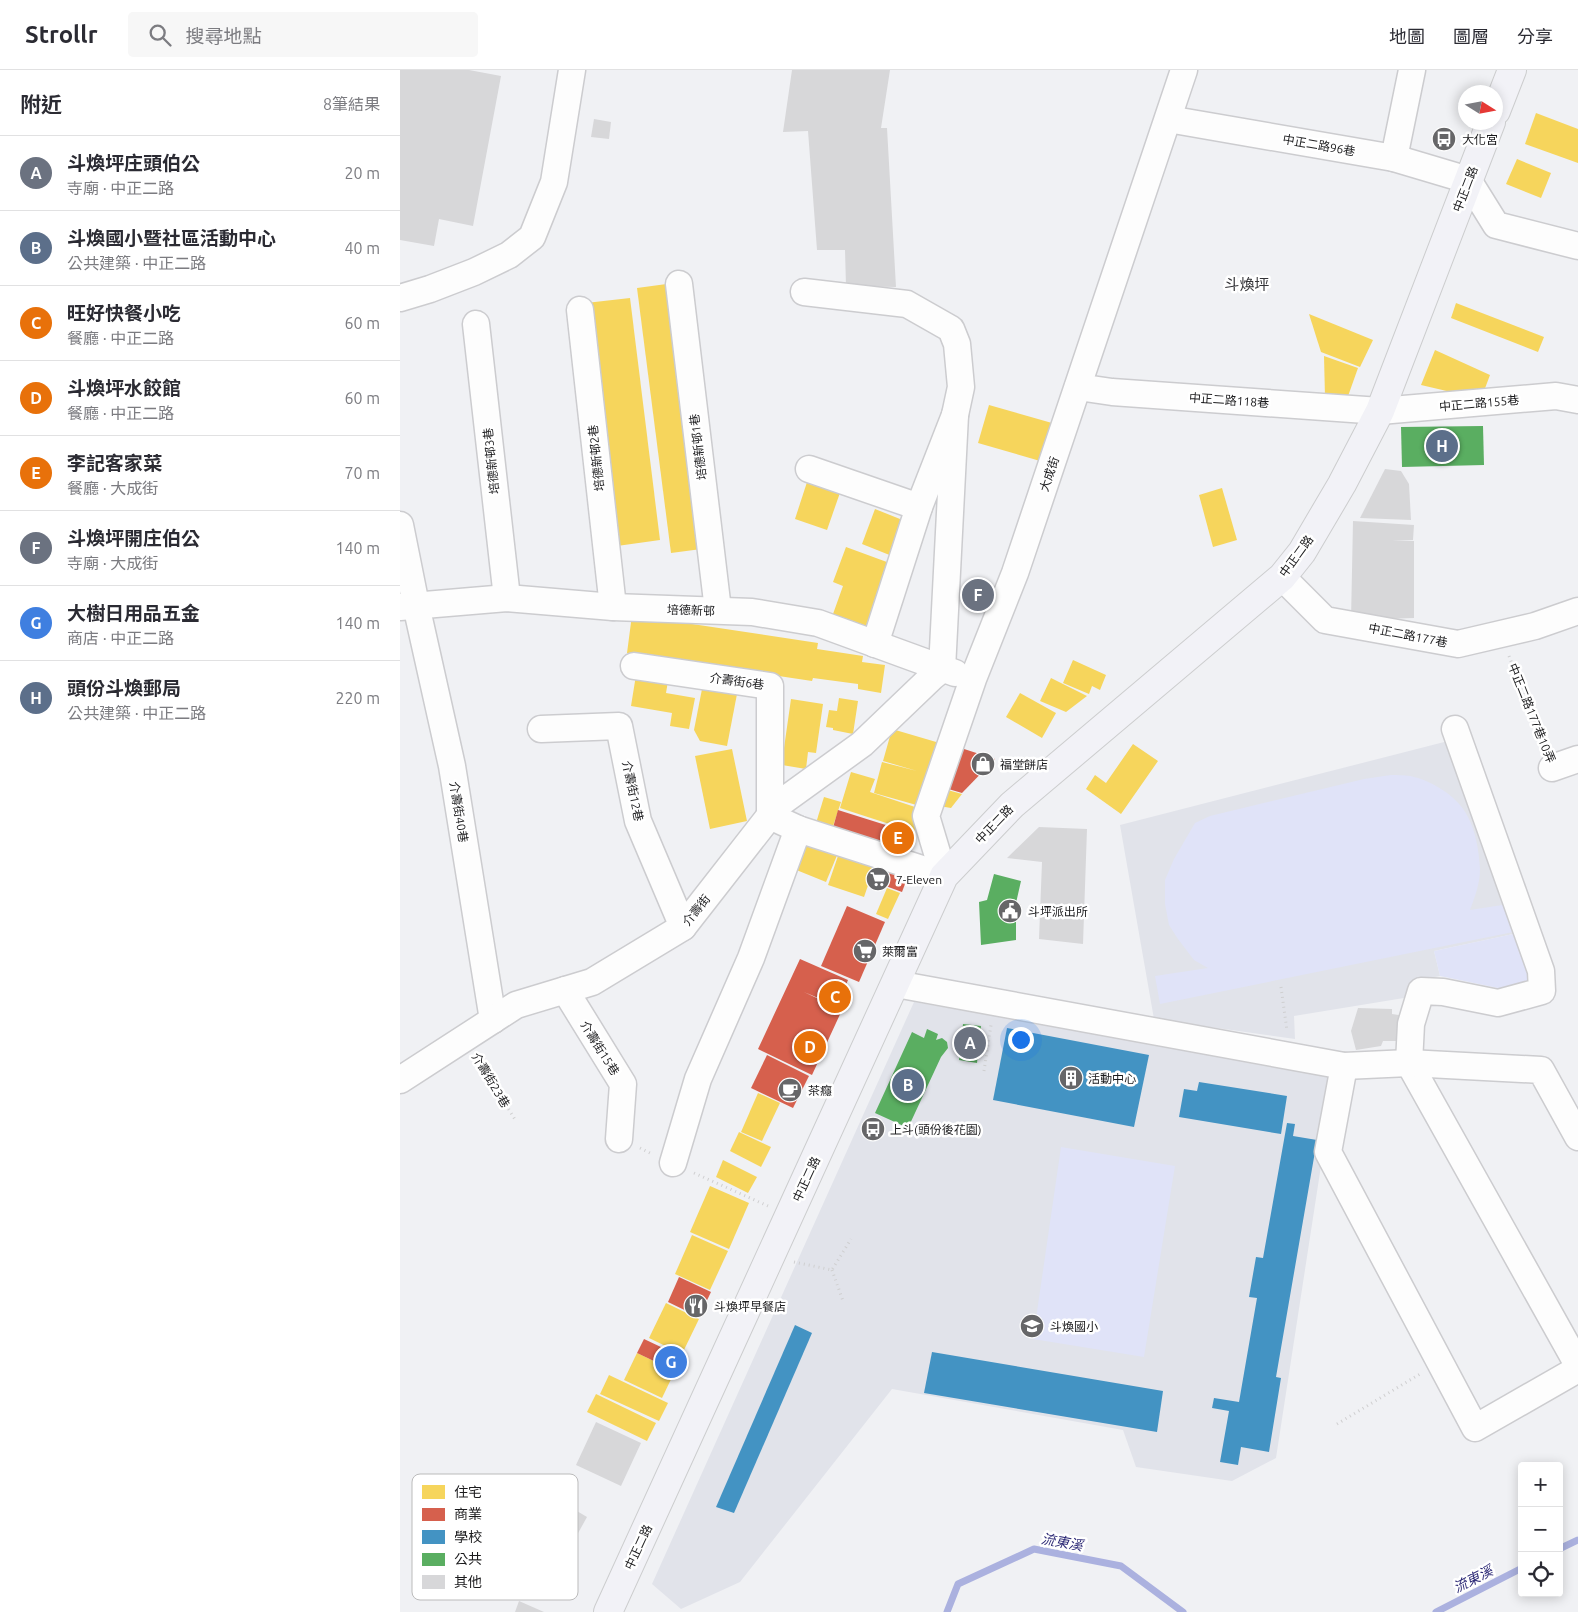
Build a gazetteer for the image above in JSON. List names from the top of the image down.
{
  "streets": {
    "main road": ["中正二路"],
    "street": [
      "中正二路96巷",
      "中正二路118巷",
      "中正二路155巷",
      "培德新邨1巷",
      "培德新邨2巷",
      "培德新邨3巷",
      "大成街",
      "培德新邨",
      "中正二路177巷",
      "介壽街6巷",
      "中正二路177巷10弄",
      "介壽街12巷",
      "介壽街40巷",
      "介壽街",
      "介壽街15巷"
    ],
    "path": ["介壽街23巷"]
  },
  "crossings": [
    ["中正二路96巷", "中正二路"],
    ["中正二路96巷", "大成街"],
    ["中正二路", "中正二路118巷"],
    ["中正二路", "中正二路155巷"],
    ["中正二路", "大成街"],
    ["中正二路", "中正二路177巷"],
    ["中正二路118巷", "中正二路155巷"],
    ["中正二路118巷", "大成街"],
    ["培德新邨1巷", "培德新邨"],
    ["培德新邨2巷", "培德新邨"],
    ["培德新邨3巷", "培德新邨"],
    ["大成街", "培德新邨"],
    ["培德新邨", "介壽街40巷"],
    ["培德新邨", "介壽街"],
    ["中正二路177巷", "中正二路177巷10弄"],
    ["介壽街6巷", "介壽街"],
    ["介壽街12巷", "介壽街"],
    ["介壽街40巷", "介壽街"],
    ["介壽街", "介壽街15巷"],
    ["介壽街", "介壽街23巷"]
  ],
  "districts": ["斗煥坪"],
  "water": ["流東溪"],
  "places": {
    "bus stop": ["大化宮", "上斗(頭份後花園)"],
    "shop": ["福堂餅店"],
    "supermarket": ["7-Eleven", "萊爾富"],
    "public building": ["斗坪派出所"],
    "building": ["活動中心"],
    "cafe": ["茶癮"],
    "restaurant": ["斗煥坪早餐店"],
    "school or university": ["斗煥國小"]
  },
  "legend": [
    "住宅",
    "商業",
    "學校",
    "公共",
    "其他"
  ],
  "north": "right",
  "page": {
    "header": "Strollr",
    "search": "搜尋地點",
    "nav": ["地圖", "圖層", "分享"],
    "heading": ["附近", "8筆結果"],
    "list": [
      {
        "mark": "A",
        "name": "斗煥坪庄頭伯公",
        "note": "寺廟 · 中正二路",
        "value": "20 m"
      },
      {
        "mark": "B",
        "name": "斗煥國小暨社區活動中心",
        "note": "公共建築 · 中正二路",
        "value": "40 m"
      },
      {
        "mark": "C",
        "name": "旺好快餐小吃",
        "note": "餐廳 · 中正二路",
        "value": "60 m"
      },
      {
        "mark": "D",
        "name": "斗煥坪水餃館",
        "note": "餐廳 · 中正二路",
        "value": "60 m"
      },
      {
        "mark": "E",
        "name": "李記客家菜",
        "note": "餐廳 · 大成街",
        "value": "70 m"
      },
      {
        "mark": "F",
        "name": "斗煥坪開庄伯公",
        "note": "寺廟 · 大成街",
        "value": "140 m"
      },
      {
        "mark": "G",
        "name": "大樹日用品五金",
        "note": "商店 · 中正二路",
        "value": "140 m"
      },
      {
        "mark": "H",
        "name": "頭份斗煥郵局",
        "note": "公共建築 · 中正二路",
        "value": "220 m"
      }
    ],
    "pins": [
      "H",
      "F",
      "E",
      "C",
      "A",
      "D",
      "B",
      "G"
    ],
    "map_buttons": ["+", "−"]
  }
}
